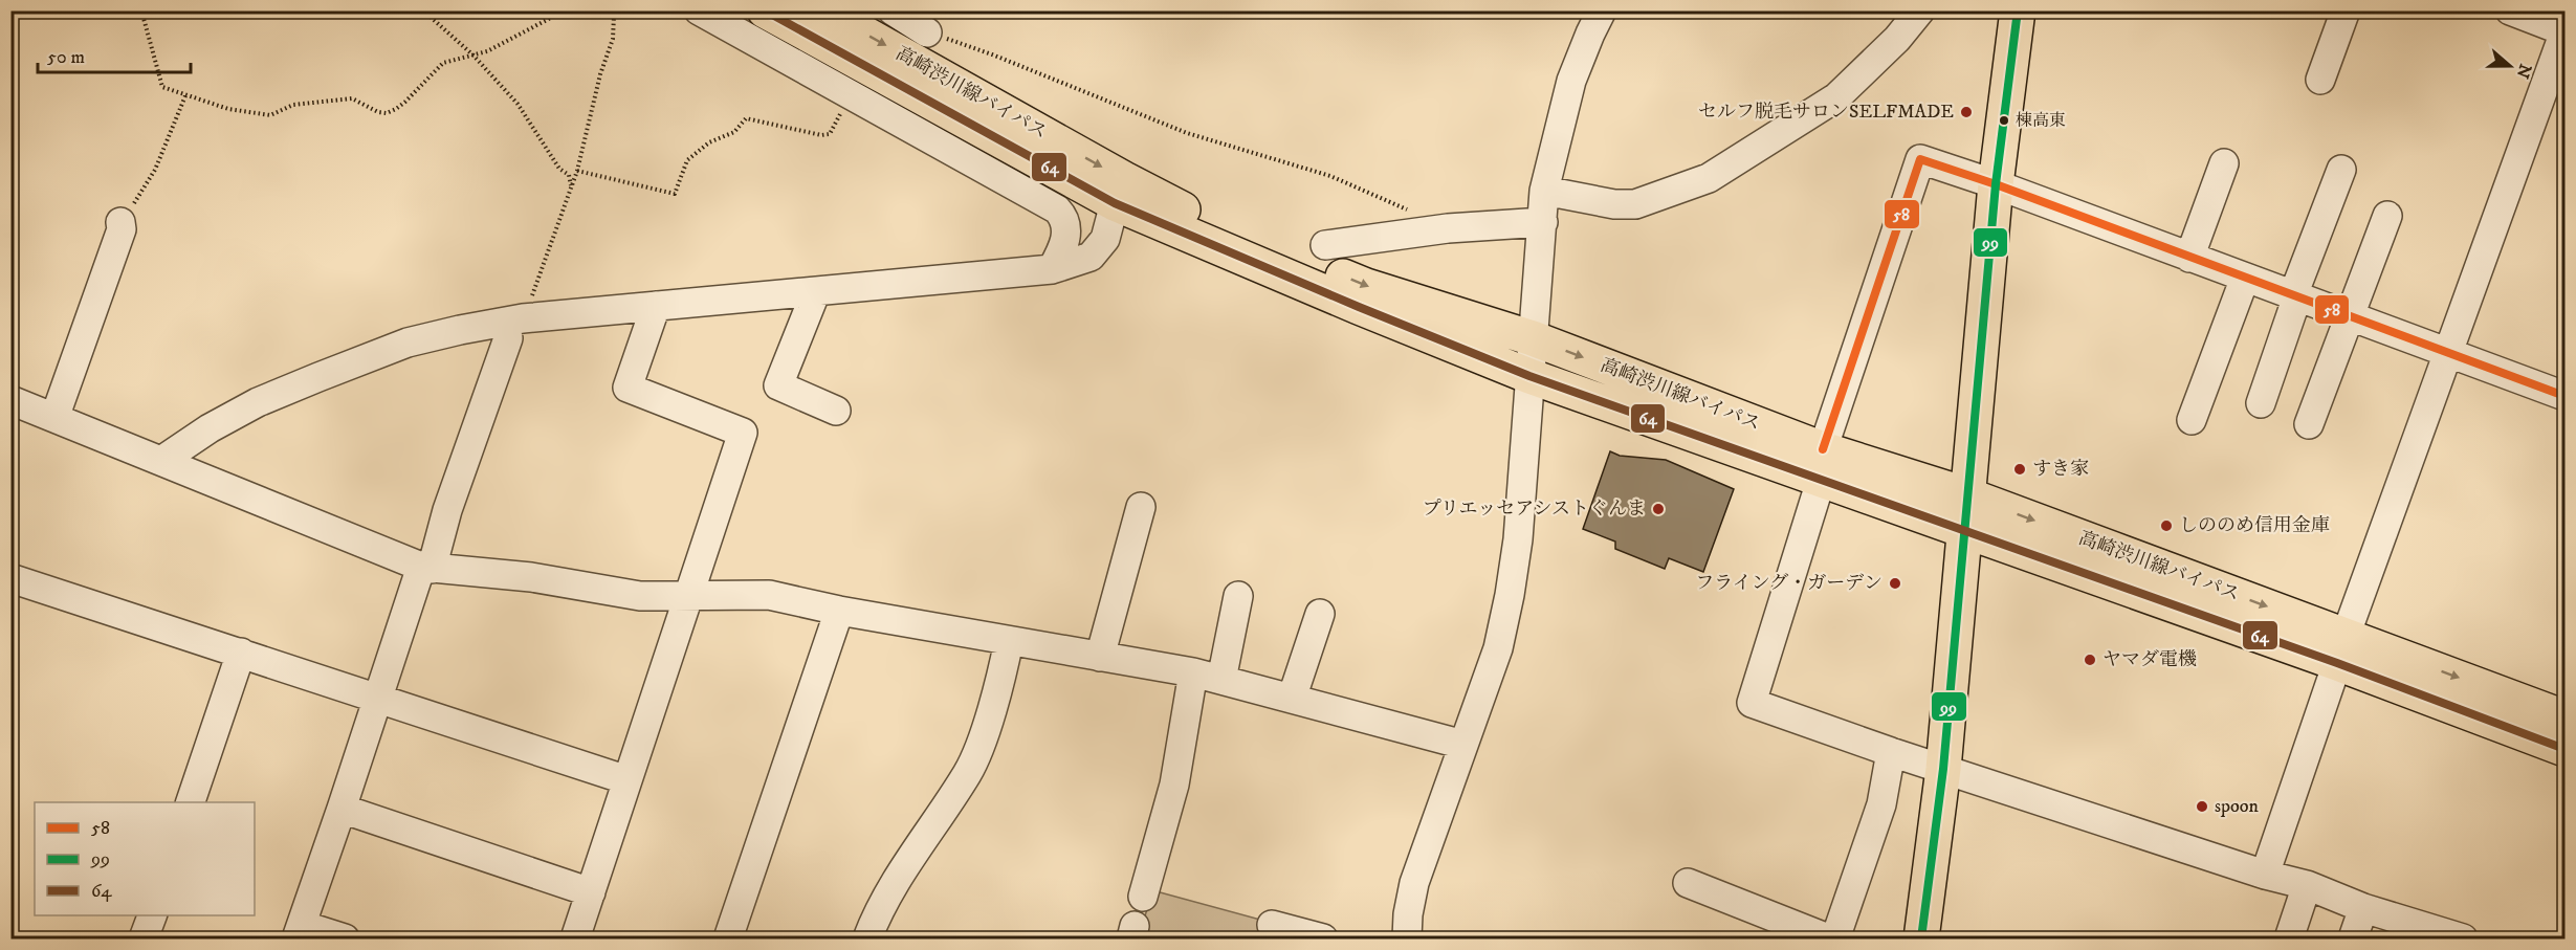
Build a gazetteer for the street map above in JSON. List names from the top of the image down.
{
  "streets": {
    "main road": ["高崎渋川線バイパス"]
  },
  "places": [
    "セルフ脱毛サロンSELFMADE",
    "棟高東",
    "すき家",
    "プリエッセアシストぐんま",
    "しののめ信用金庫",
    "フライング・ガーデン",
    "ヤマダ電機",
    "spoon"
  ],
  "lines": ["transit line 99", "transit line 64", "transit line 58"],
  "legend": ["58", "99", "64"],
  "scale_bar": "50 m",
  "north": "right"
}
